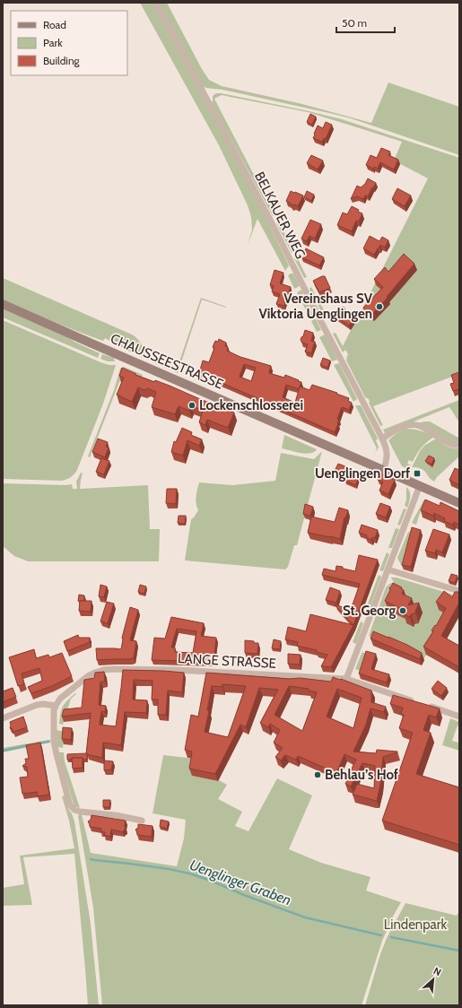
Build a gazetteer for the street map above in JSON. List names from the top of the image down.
{
  "streets": {
    "main road": ["CHAUSSEESTRASSE"],
    "street": ["BELKAUER WEG", "LANGE STRASSE"]
  },
  "crossings": [
    ["BELKAUER WEG", "CHAUSSEESTRASSE"]
  ],
  "water": ["Uenglinger Graben"],
  "parks": ["Lindenpark"],
  "places": {
    "other": [
      "Vereinshaus SV Viktoria Uenglingen",
      "Lockenschlosserei",
      "St. Georg",
      "Behlau’s Hof"
    ],
    "transit": ["Uenglingen Dorf"]
  },
  "legend": ["Road", "Park", "Building"],
  "scale_bar": "50 m",
  "north": "top right"
}
